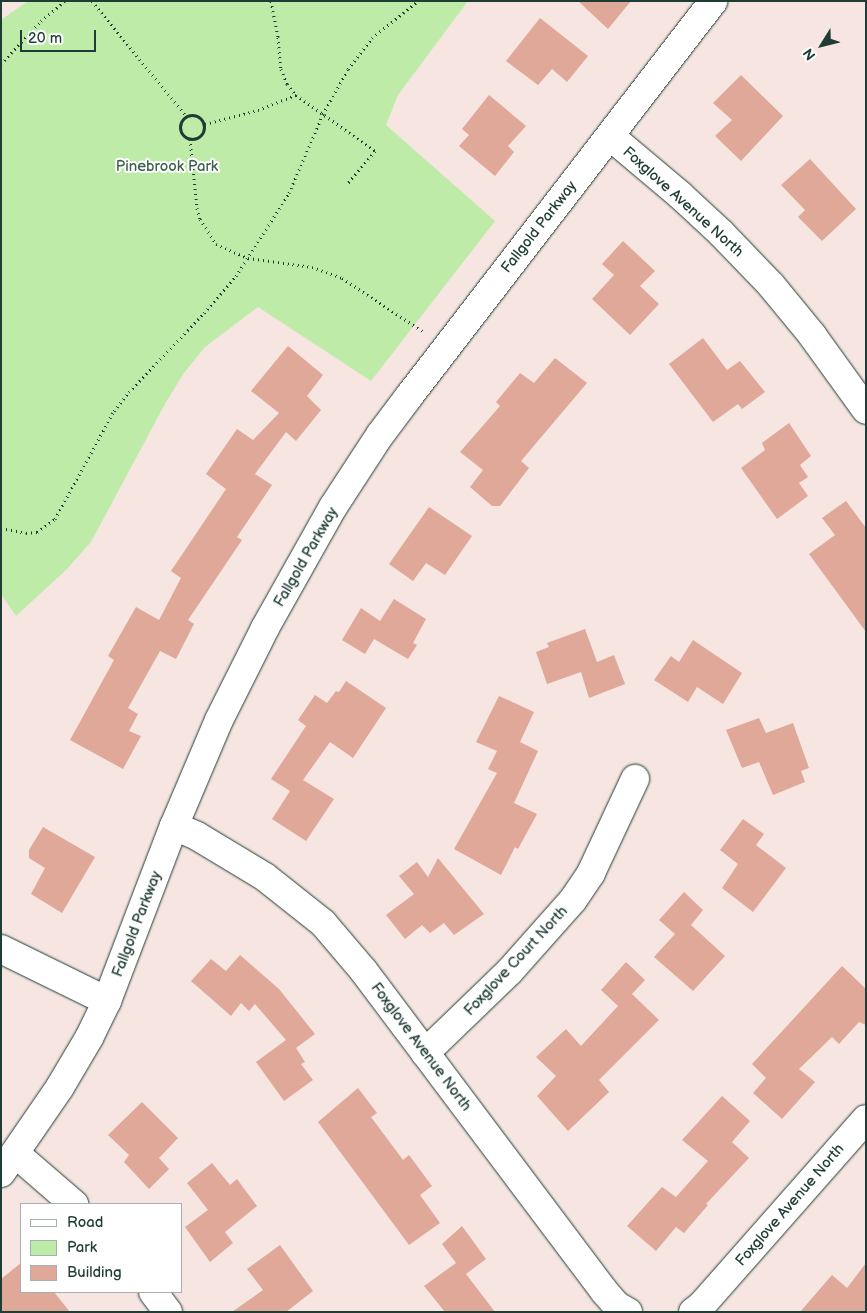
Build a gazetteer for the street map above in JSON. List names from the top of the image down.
{
  "streets": {
    "street": ["Foxglove Avenue North", "Fallgold Parkway", "Foxglove Court North"]
  },
  "crossings": [
    ["Foxglove Avenue North", "Fallgold Parkway"],
    ["Foxglove Avenue North", "Foxglove Court North"]
  ],
  "parks": ["Pinebrook Park"],
  "legend": ["Road", "Park", "Building"],
  "scale_bar": "20 m",
  "north": "bottom left"
}
